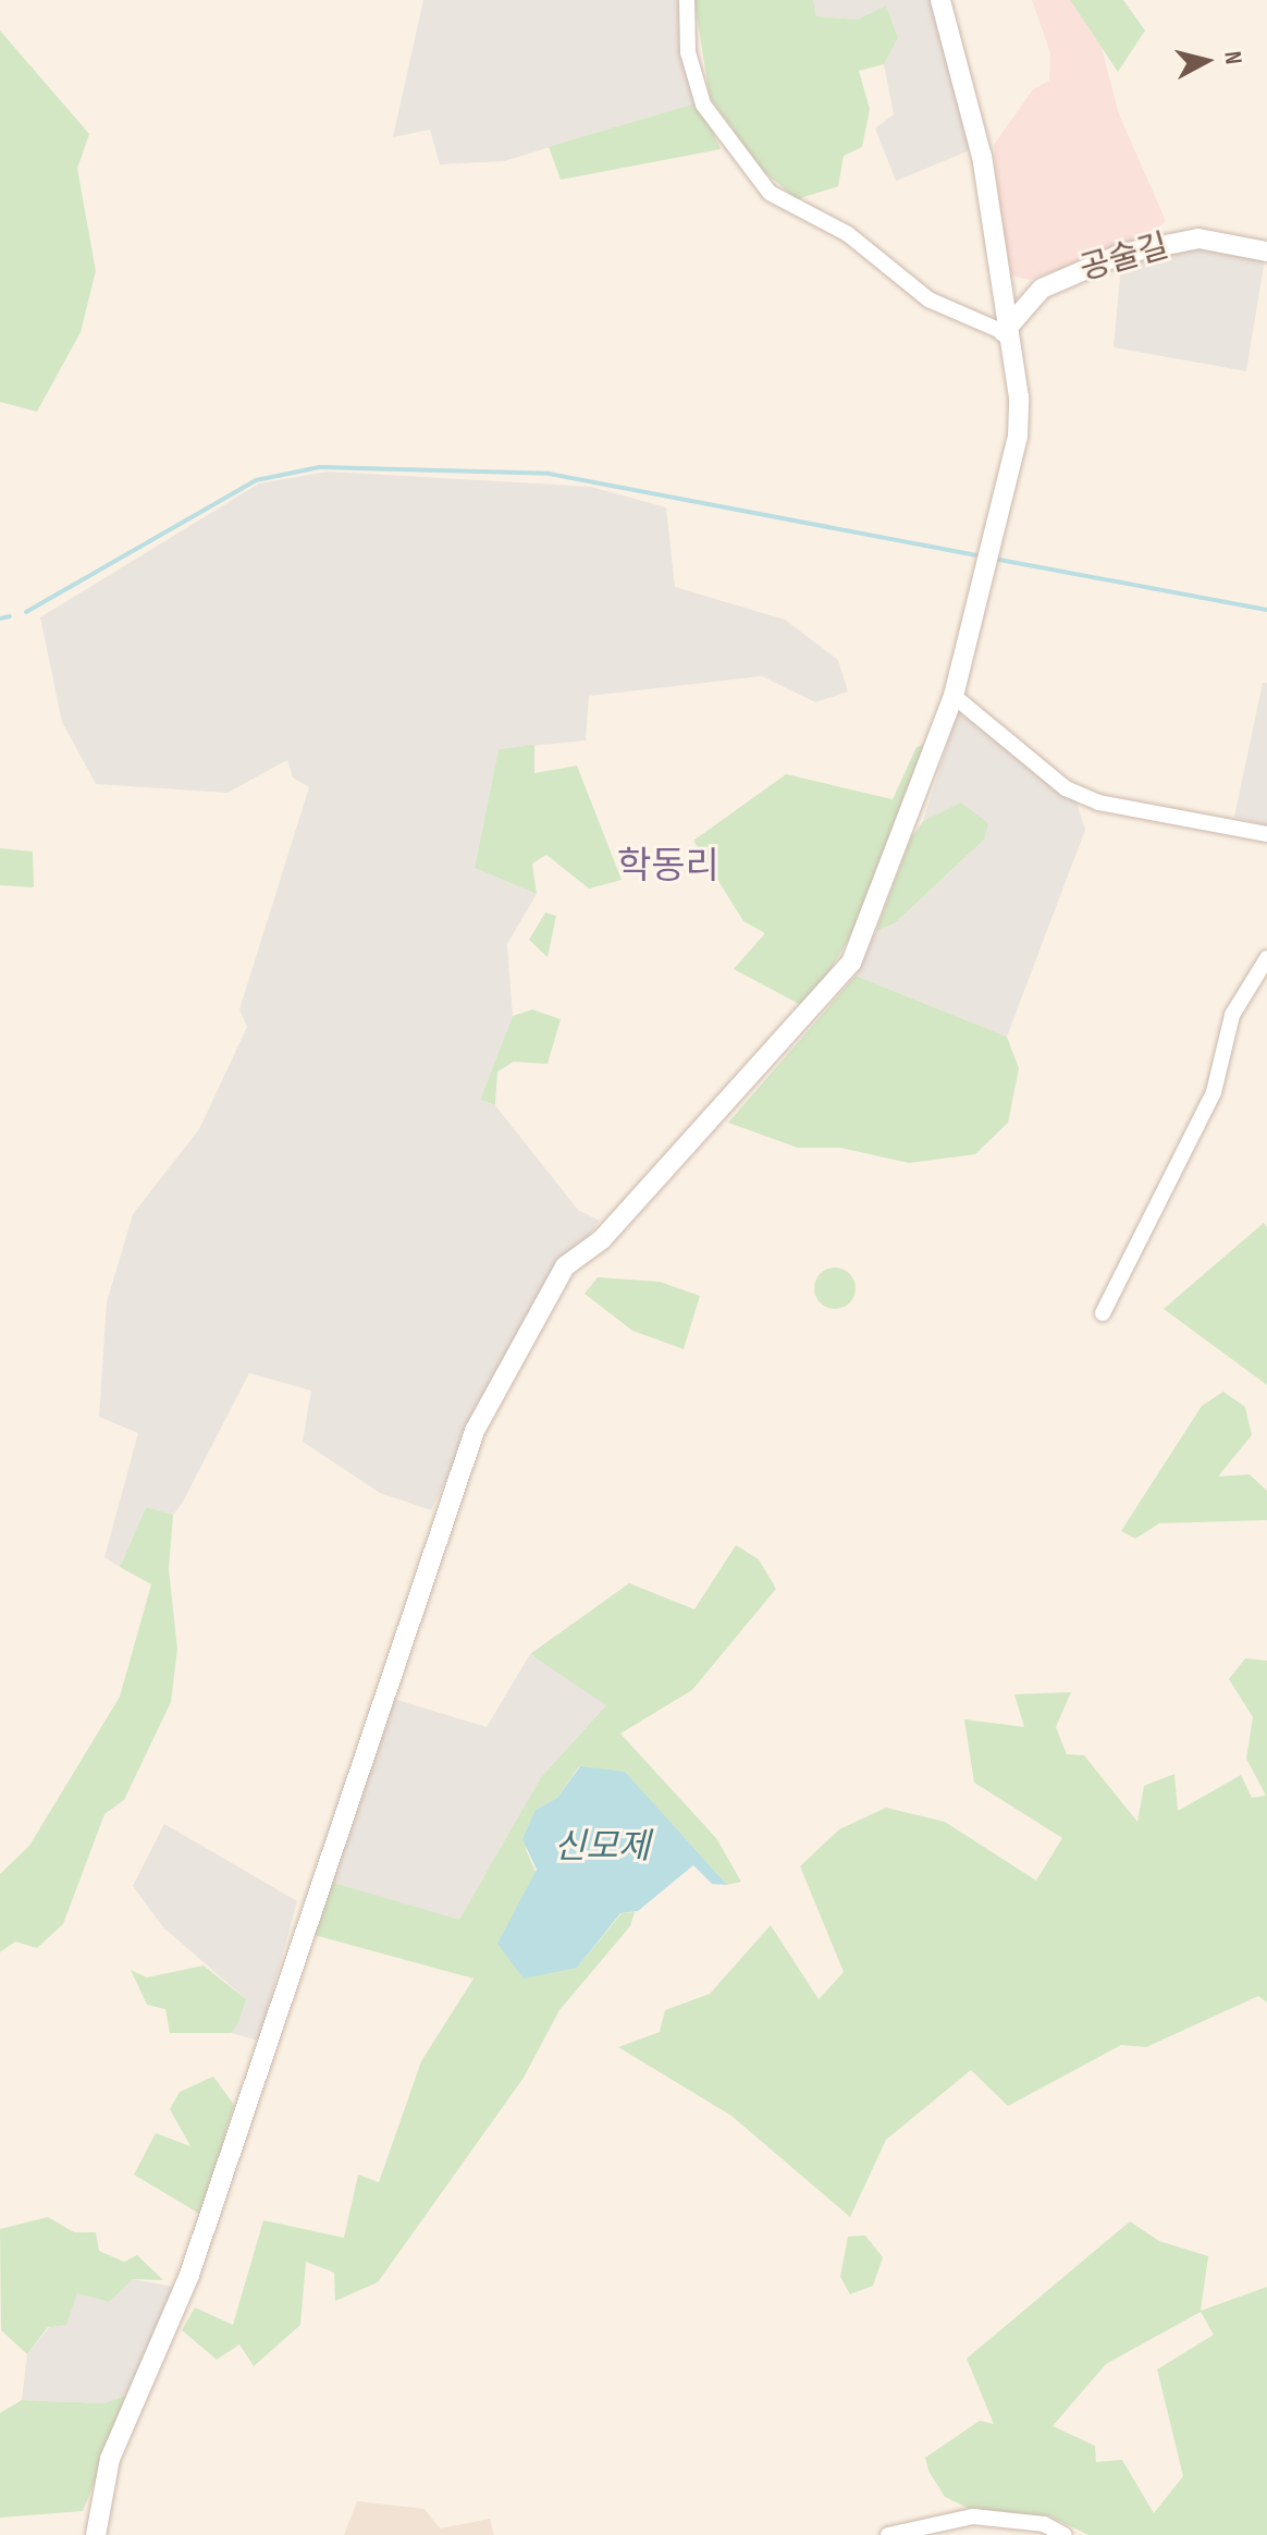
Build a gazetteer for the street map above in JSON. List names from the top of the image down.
{
  "streets": {
    "street": ["공술길"]
  },
  "districts": ["학동리"],
  "water": ["신모제"],
  "north": "right"
}
